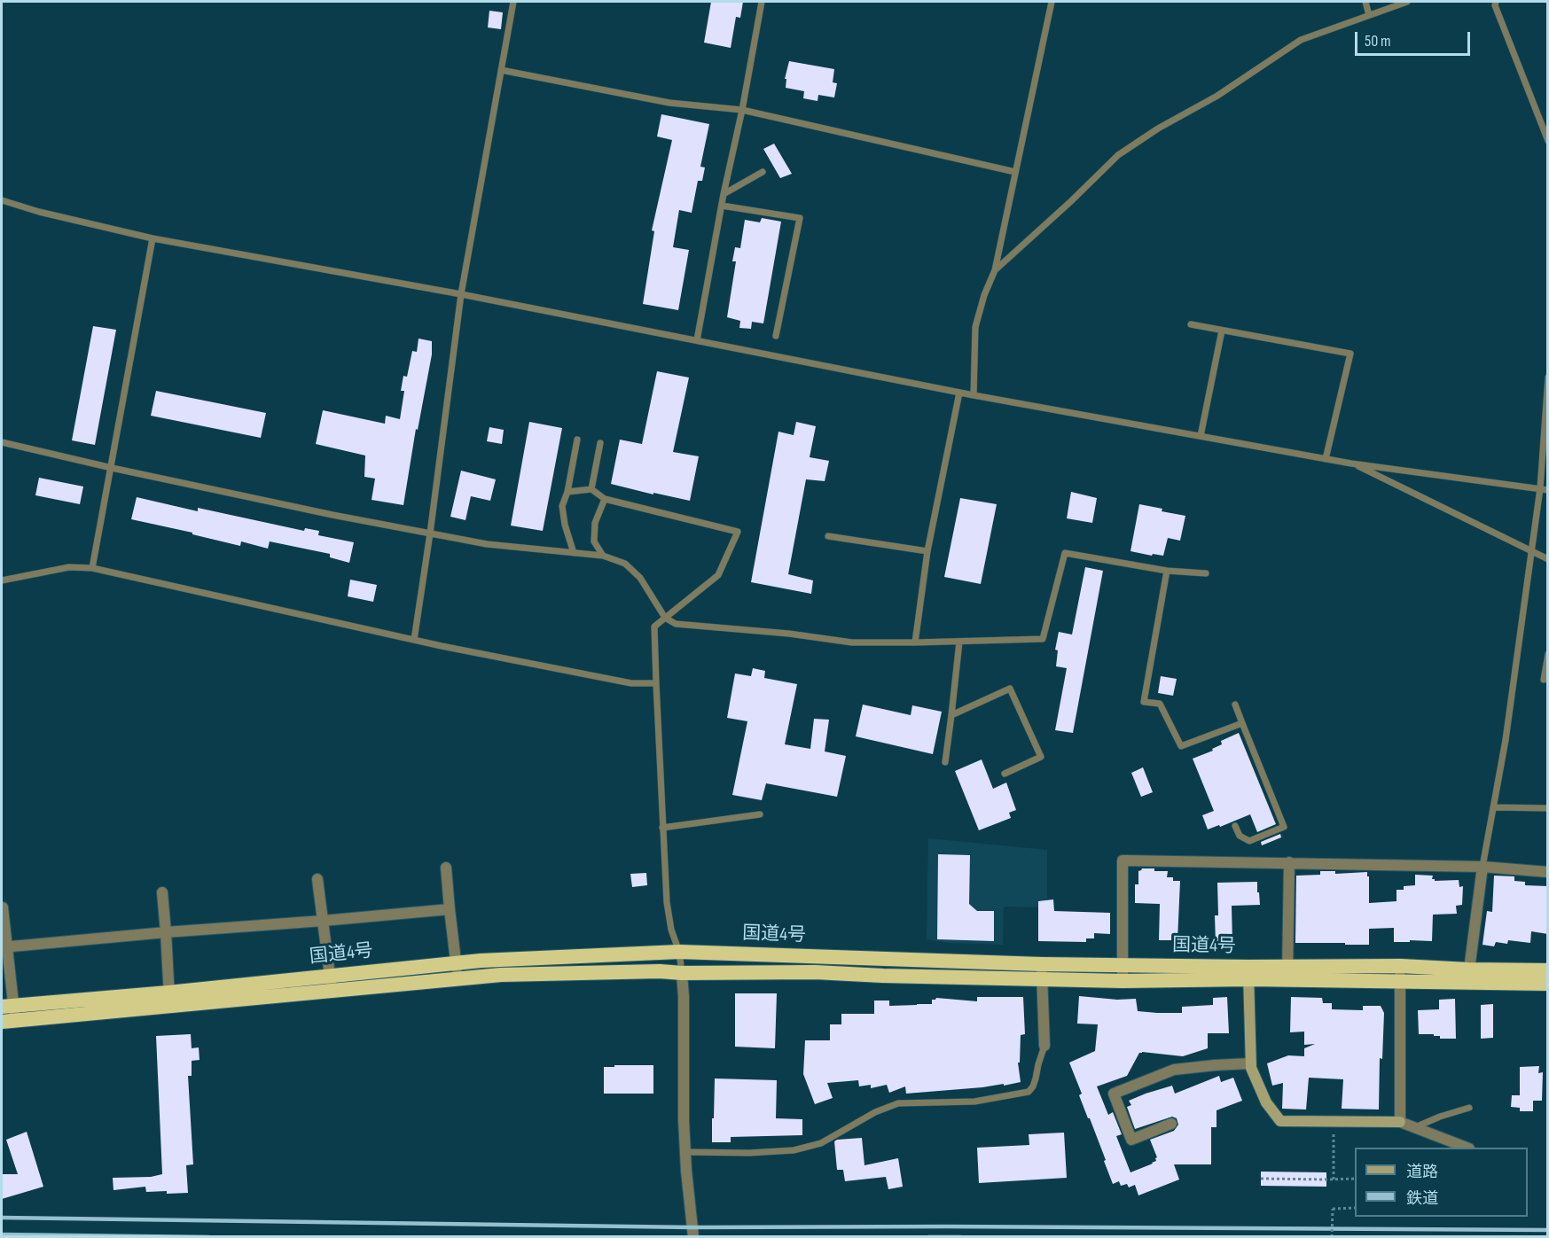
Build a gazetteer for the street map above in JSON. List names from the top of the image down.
{
  "streets": {
    "highway": ["国道4号"]
  },
  "legend": ["道路", "鉄道"],
  "scale_bar": "50 m"
}
